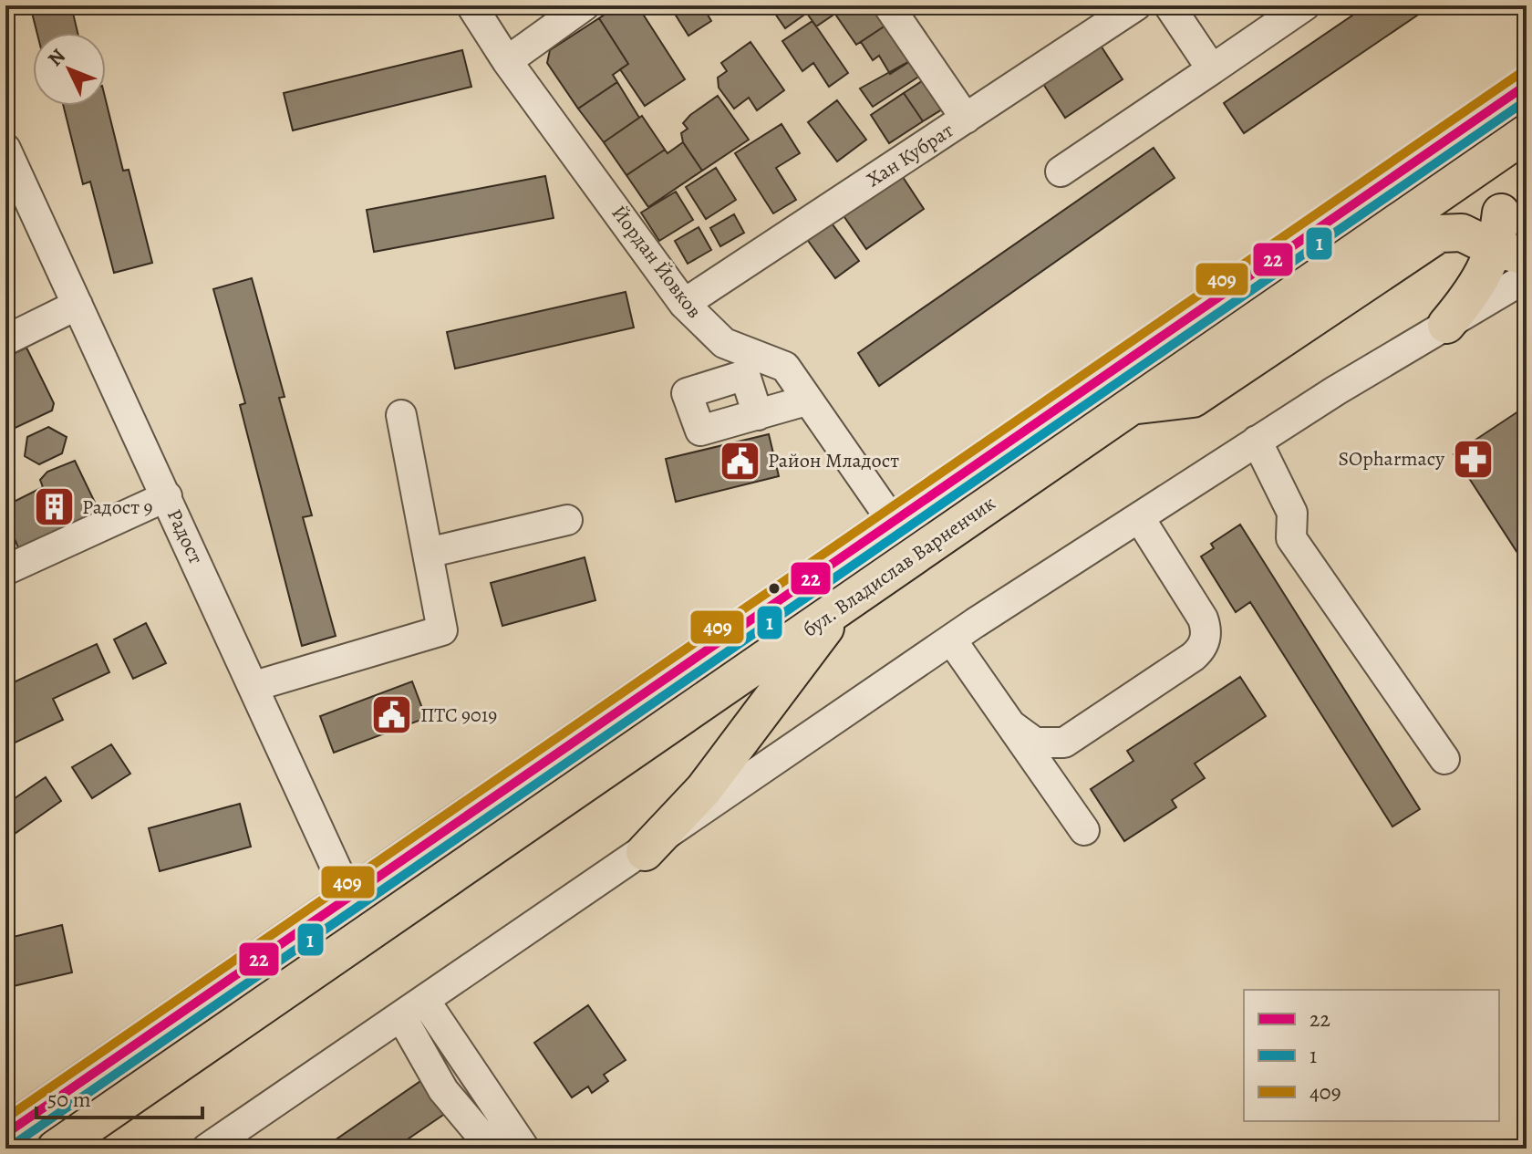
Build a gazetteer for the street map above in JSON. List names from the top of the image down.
{
  "streets": {
    "main road": ["бул. Владислав Варненчик"],
    "street": ["Хан Кубрат", "Йордан Йовков", "Радост"]
  },
  "crossings": [
    ["Хан Кубрат", "Йордан Йовков"],
    ["Йордан Йовков", "бул. Владислав Варненчик"],
    ["Радост", "бул. Владислав Варненчик"]
  ],
  "places": {
    "pharmacy": ["SOpharmacy"],
    "public building": ["Район Младост", "ПТС 9019"],
    "building": ["Радост 9"]
  },
  "lines": ["transit line 409", "transit line 22", "transit line 1"],
  "legend": ["22", "1", "409"],
  "scale_bar": "50 m",
  "north": "top left"
}
